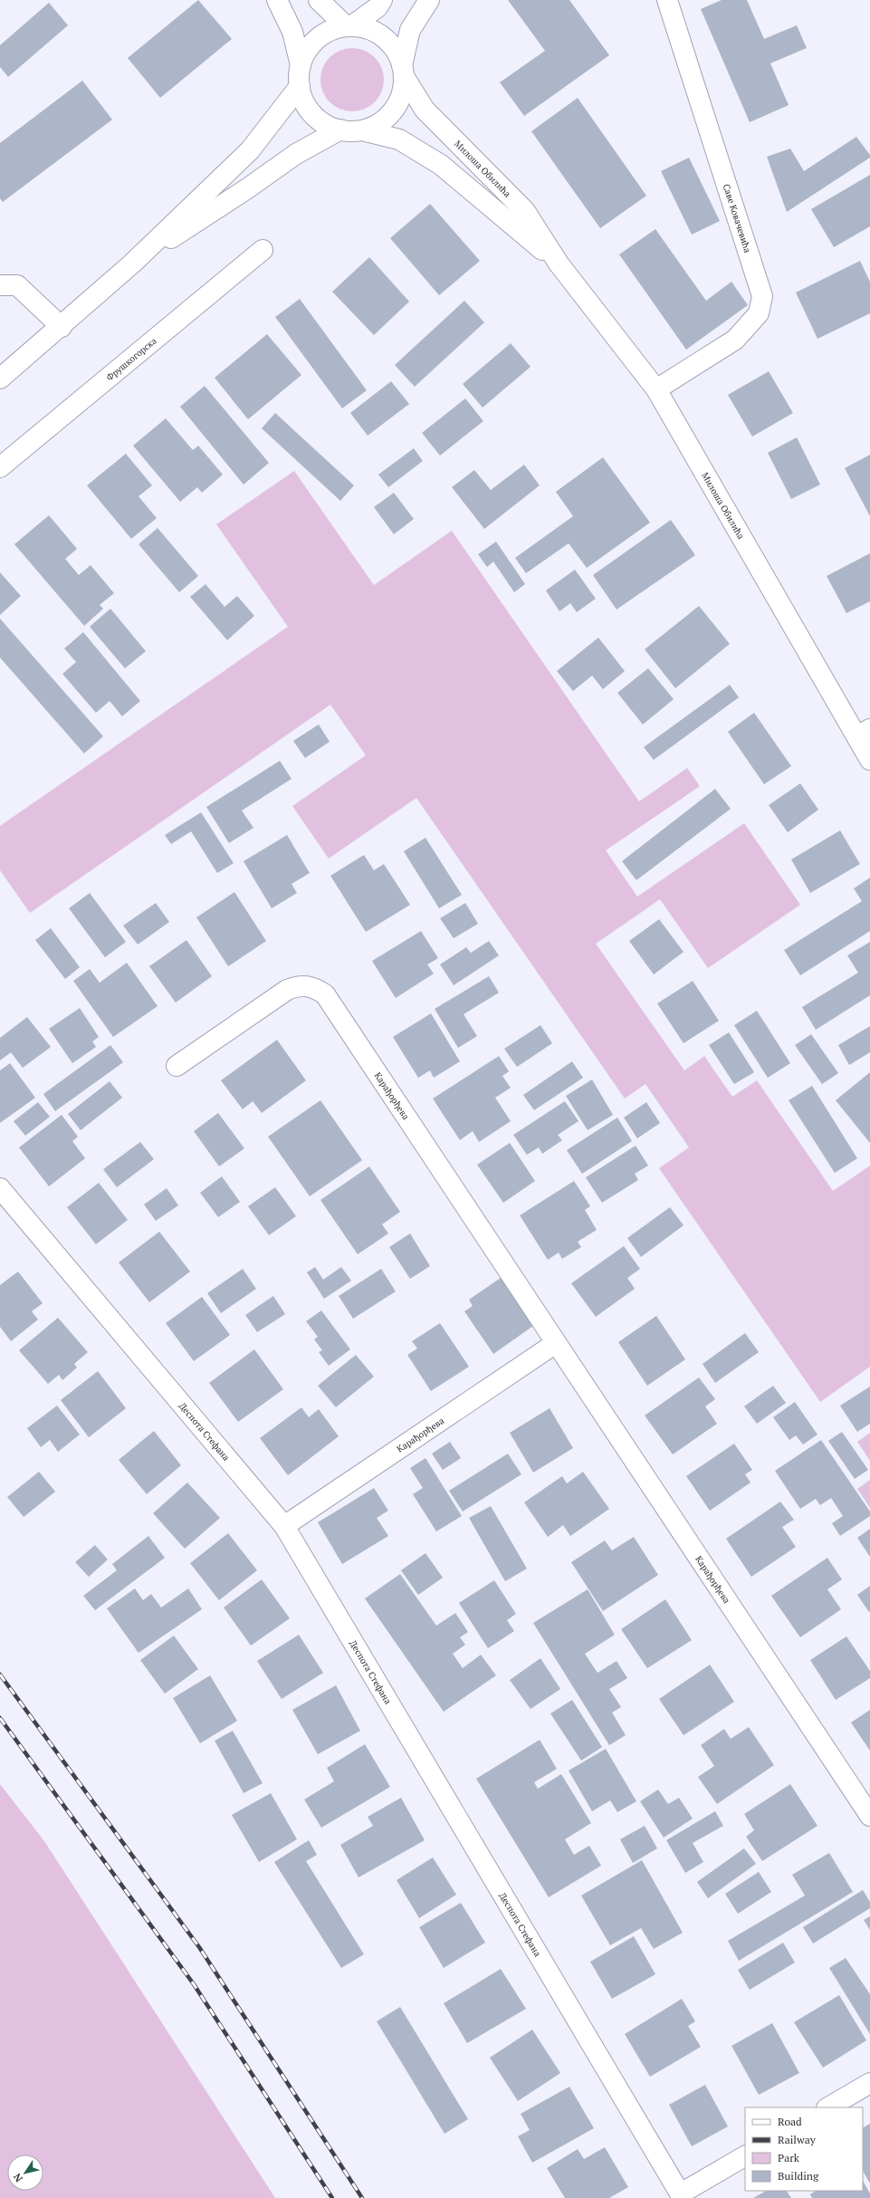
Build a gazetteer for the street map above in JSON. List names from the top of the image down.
{
  "streets": {
    "street": [
      "Милоша Обилића",
      "Саве Ковачевића",
      "Фрушкогорска",
      "Карађорђева",
      "Деспота Стефана"
    ]
  },
  "crossings": [
    ["Милоша Обилића", "Саве Ковачевића"],
    ["Карађорђева", "Деспота Стефана"]
  ],
  "legend": [
    "Road",
    "Railway",
    "Park",
    "Building"
  ],
  "north": "bottom left"
}
